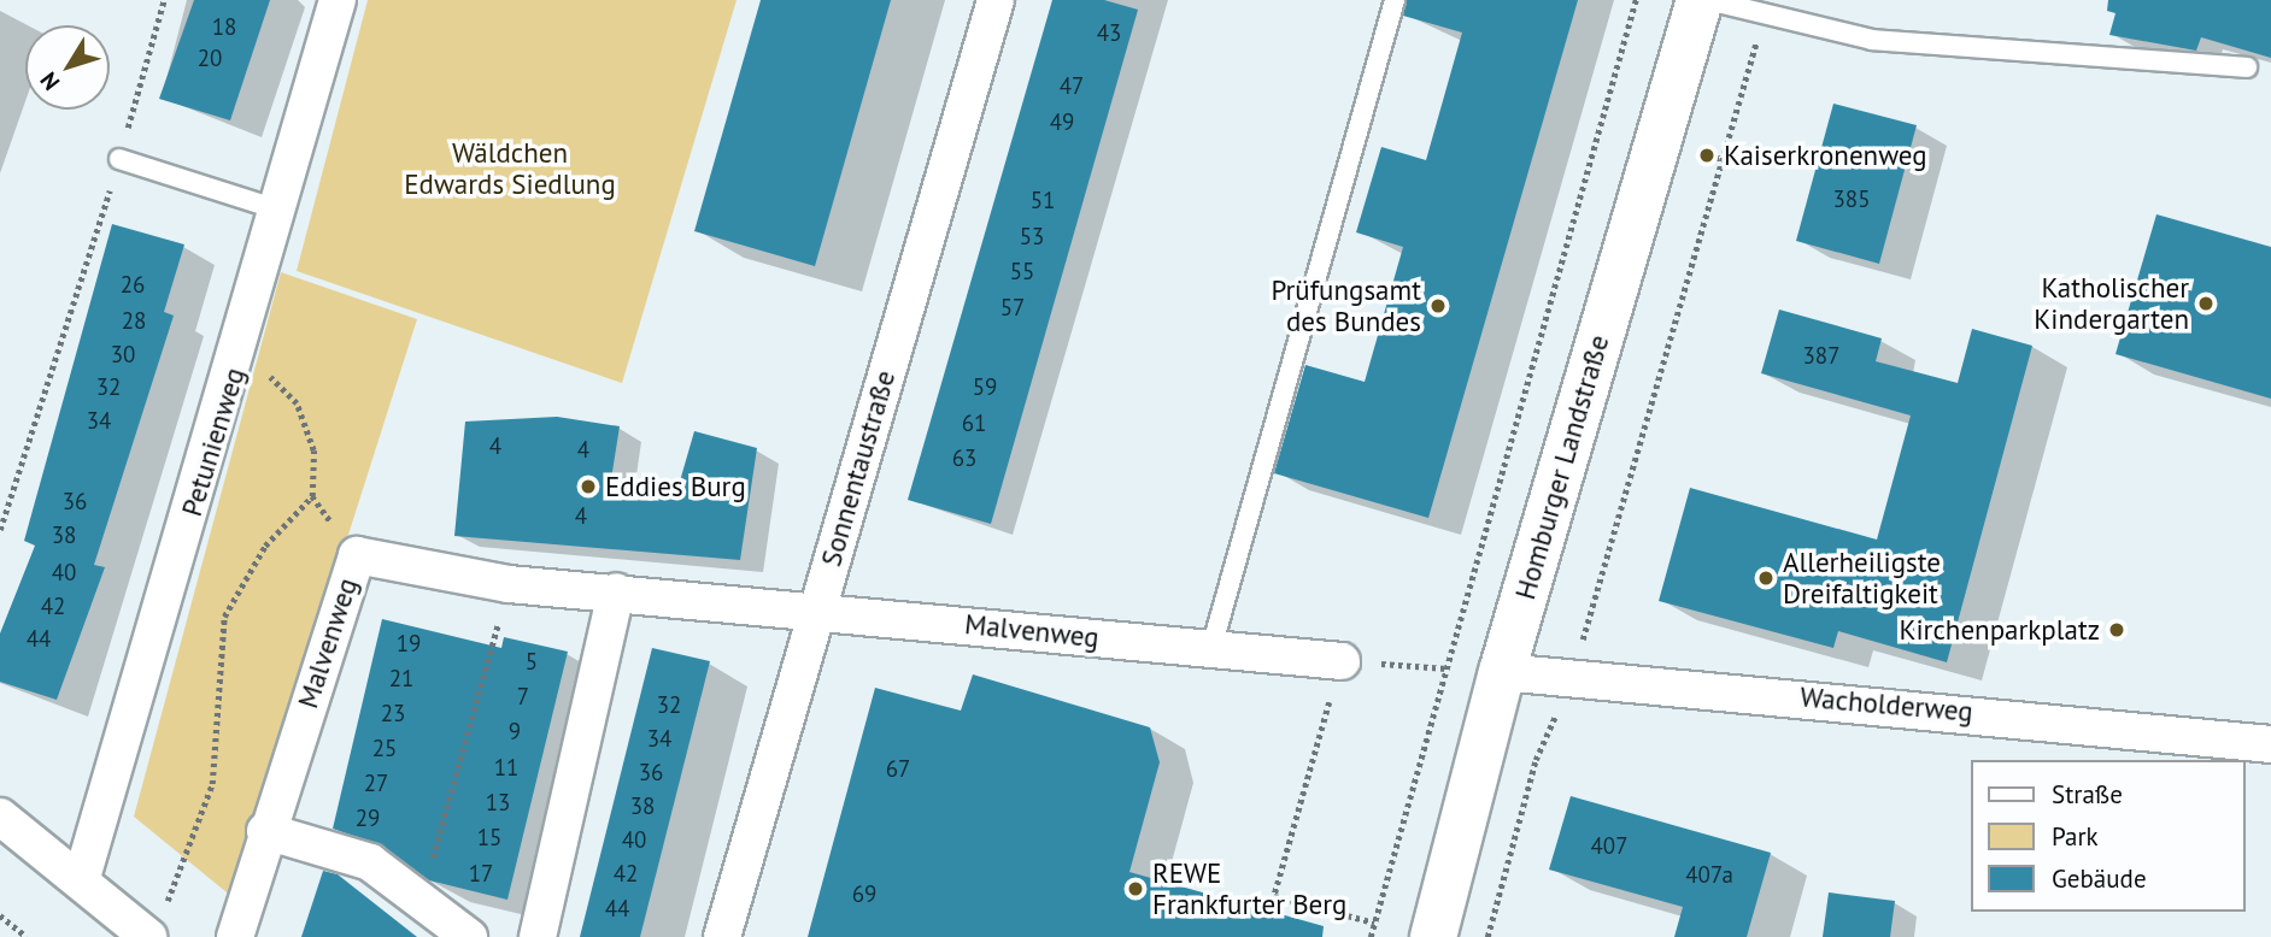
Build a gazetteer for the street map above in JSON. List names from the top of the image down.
{
  "streets": {
    "street": [
      "Petunienweg",
      "Homburger Landstraße",
      "Sonnentaustraße",
      "Malvenweg",
      "Wacholderweg"
    ]
  },
  "crossings": [
    ["Homburger Landstraße", "Wacholderweg"],
    ["Sonnentaustraße", "Malvenweg"]
  ],
  "parks": ["Wäldchen Edwards Siedlung"],
  "places": [
    "Kaiserkronenweg",
    "Katholischer Kindergarten",
    "Prüfungsamt des Bundes",
    "Eddies Burg",
    "Allerheiligste Dreifaltigkeit",
    "Kirchenparkplatz",
    "REWE Frankfurter Berg"
  ],
  "house_numbers": [
    "18",
    "43",
    "20",
    "47",
    "49",
    "385",
    "51",
    "53",
    "55",
    "26",
    "57",
    "28",
    "30",
    "387",
    "32",
    "59",
    "34",
    "61",
    "4",
    "4",
    "63",
    "36",
    "4",
    "38",
    "40",
    "42",
    "44",
    "19",
    "5",
    "21",
    "7",
    "32",
    "23",
    "9",
    "34",
    "25",
    "11",
    "67",
    "36",
    "27",
    "13",
    "38",
    "29",
    "15",
    "40",
    "407",
    "17",
    "42",
    "407a",
    "69",
    "44"
  ],
  "legend": ["Straße", "Park", "Gebäude"],
  "north": "bottom left"
}
